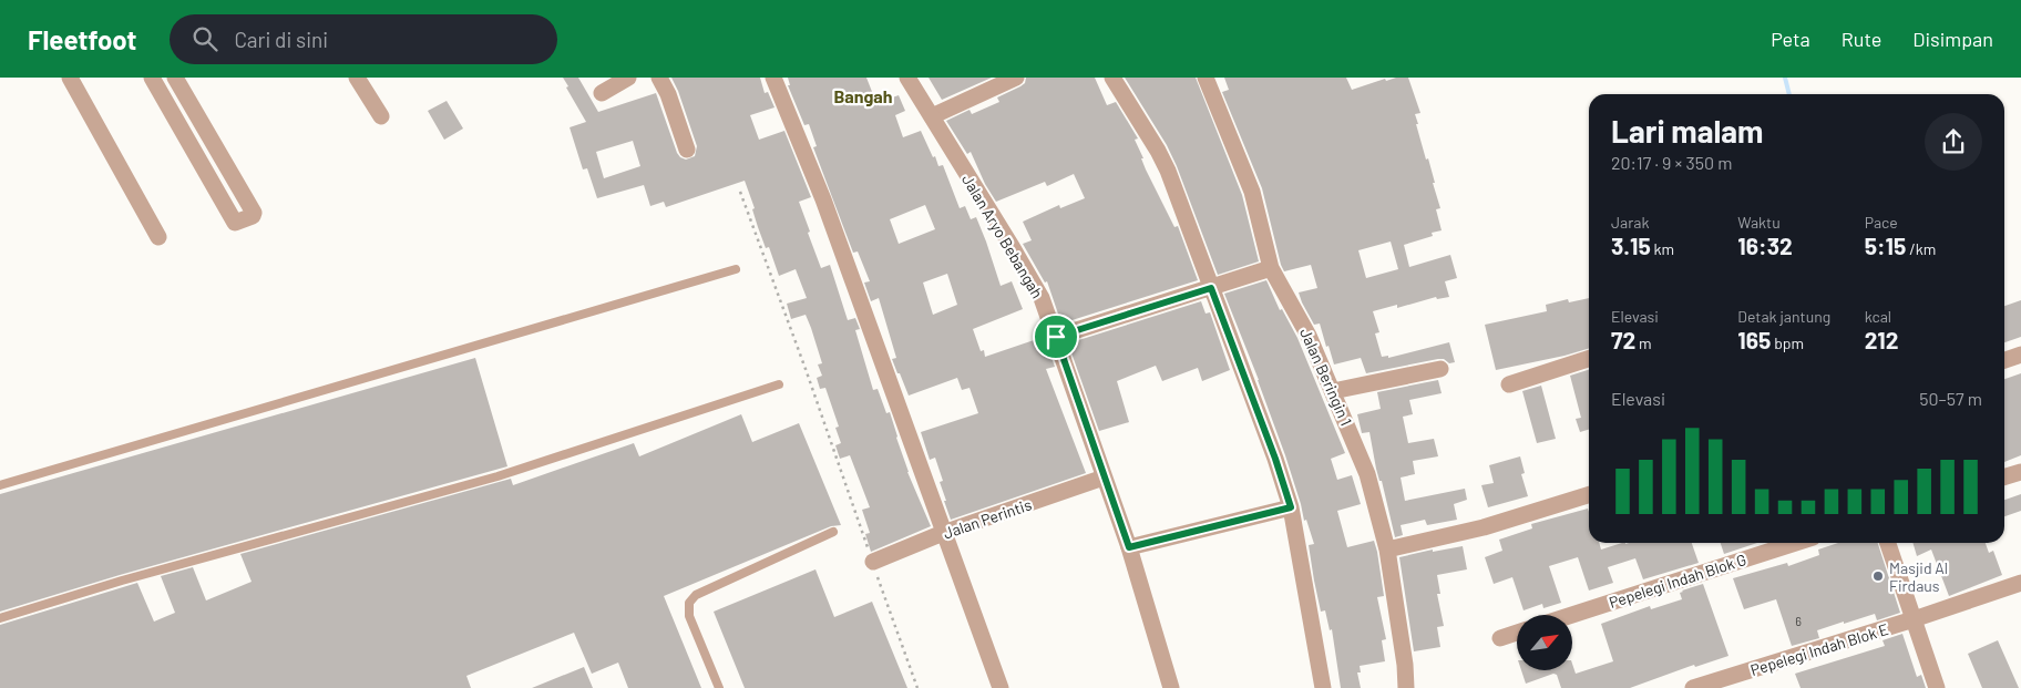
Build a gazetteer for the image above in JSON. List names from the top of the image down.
{
  "streets": {
    "street": [
      "Jalan Aryo Bebangah",
      "Jalan Beringin 1",
      "Jalan Perintis",
      "Pepelegi Indah Blok G",
      "Pepelegi Indah Blok E"
    ]
  },
  "crossings": [
    ["Jalan Aryo Bebangah", "Jalan Perintis"]
  ],
  "districts": ["Bangah"],
  "places": ["Masjid Al Firdaus"],
  "house_numbers": ["6"],
  "north": "top right",
  "page": {
    "header": "Fleetfoot",
    "search": "Cari di sini",
    "nav": ["Peta", "Rute", "Disimpan"],
    "heading": ["Lari malam", "20:17 · 9 × 350 m"],
    "stats": [
      ["Jarak", "3.15 km"],
      ["Waktu", "16:32"],
      ["Pace", "5:15 /km"],
      ["Elevasi", "72 m"],
      ["Detak jantung", "165 bpm"],
      ["kcal", "212"]
    ],
    "chart": ["Elevasi", "50–57 m"]
  }
}
